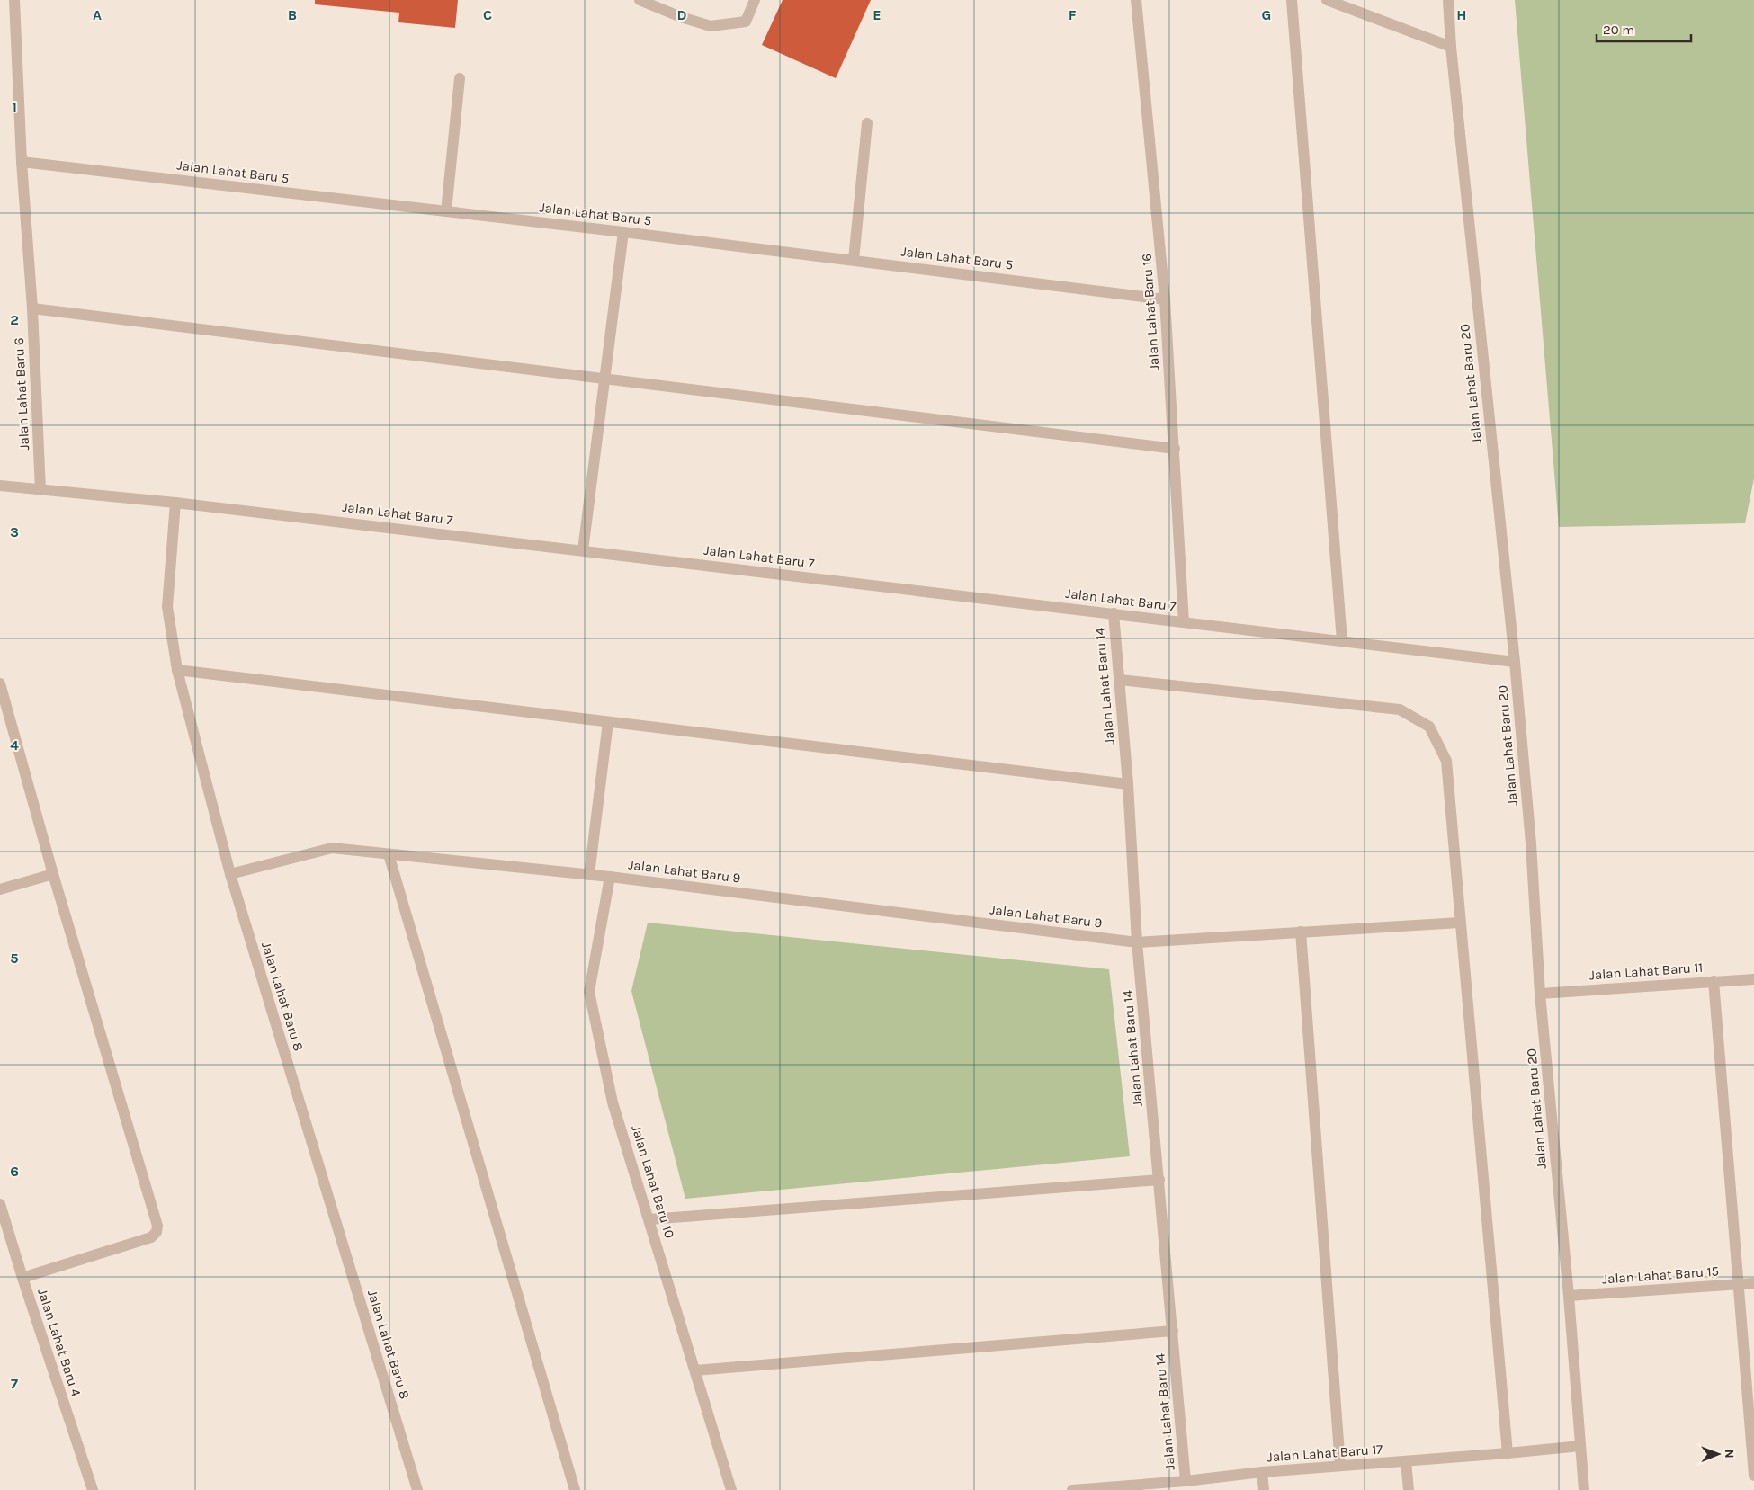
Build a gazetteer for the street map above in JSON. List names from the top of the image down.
{
  "streets": {
    "street": [
      "Jalan Lahat Baru 5",
      "Jalan Lahat Baru 16",
      "Jalan Lahat Baru 20",
      "Jalan Lahat Baru 6",
      "Jalan Lahat Baru 7",
      "Jalan Lahat Baru 14",
      "Jalan Lahat Baru 9",
      "Jalan Lahat Baru 11",
      "Jalan Lahat Baru 8",
      "Jalan Lahat Baru 10",
      "Jalan Lahat Baru 15",
      "Jalan Lahat Baru 4",
      "Jalan Lahat Baru 17"
    ]
  },
  "crossings": [
    ["Jalan Lahat Baru 5", "Jalan Lahat Baru 16"],
    ["Jalan Lahat Baru 5", "Jalan Lahat Baru 6"],
    ["Jalan Lahat Baru 16", "Jalan Lahat Baru 7"],
    ["Jalan Lahat Baru 20", "Jalan Lahat Baru 7"],
    ["Jalan Lahat Baru 20", "Jalan Lahat Baru 11"],
    ["Jalan Lahat Baru 20", "Jalan Lahat Baru 15"],
    ["Jalan Lahat Baru 20", "Jalan Lahat Baru 17"],
    ["Jalan Lahat Baru 6", "Jalan Lahat Baru 7"],
    ["Jalan Lahat Baru 7", "Jalan Lahat Baru 14"],
    ["Jalan Lahat Baru 7", "Jalan Lahat Baru 8"],
    ["Jalan Lahat Baru 14", "Jalan Lahat Baru 9"],
    ["Jalan Lahat Baru 14", "Jalan Lahat Baru 17"],
    ["Jalan Lahat Baru 9", "Jalan Lahat Baru 8"],
    ["Jalan Lahat Baru 9", "Jalan Lahat Baru 10"]
  ],
  "scale_bar": "20 m",
  "north": "right",
  "grid": {
    "columns": [
      "A",
      "B",
      "C",
      "D",
      "E",
      "F",
      "G",
      "H"
    ],
    "rows": [
      "1",
      "2",
      "3",
      "4",
      "5",
      "6",
      "7"
    ]
  }
}
